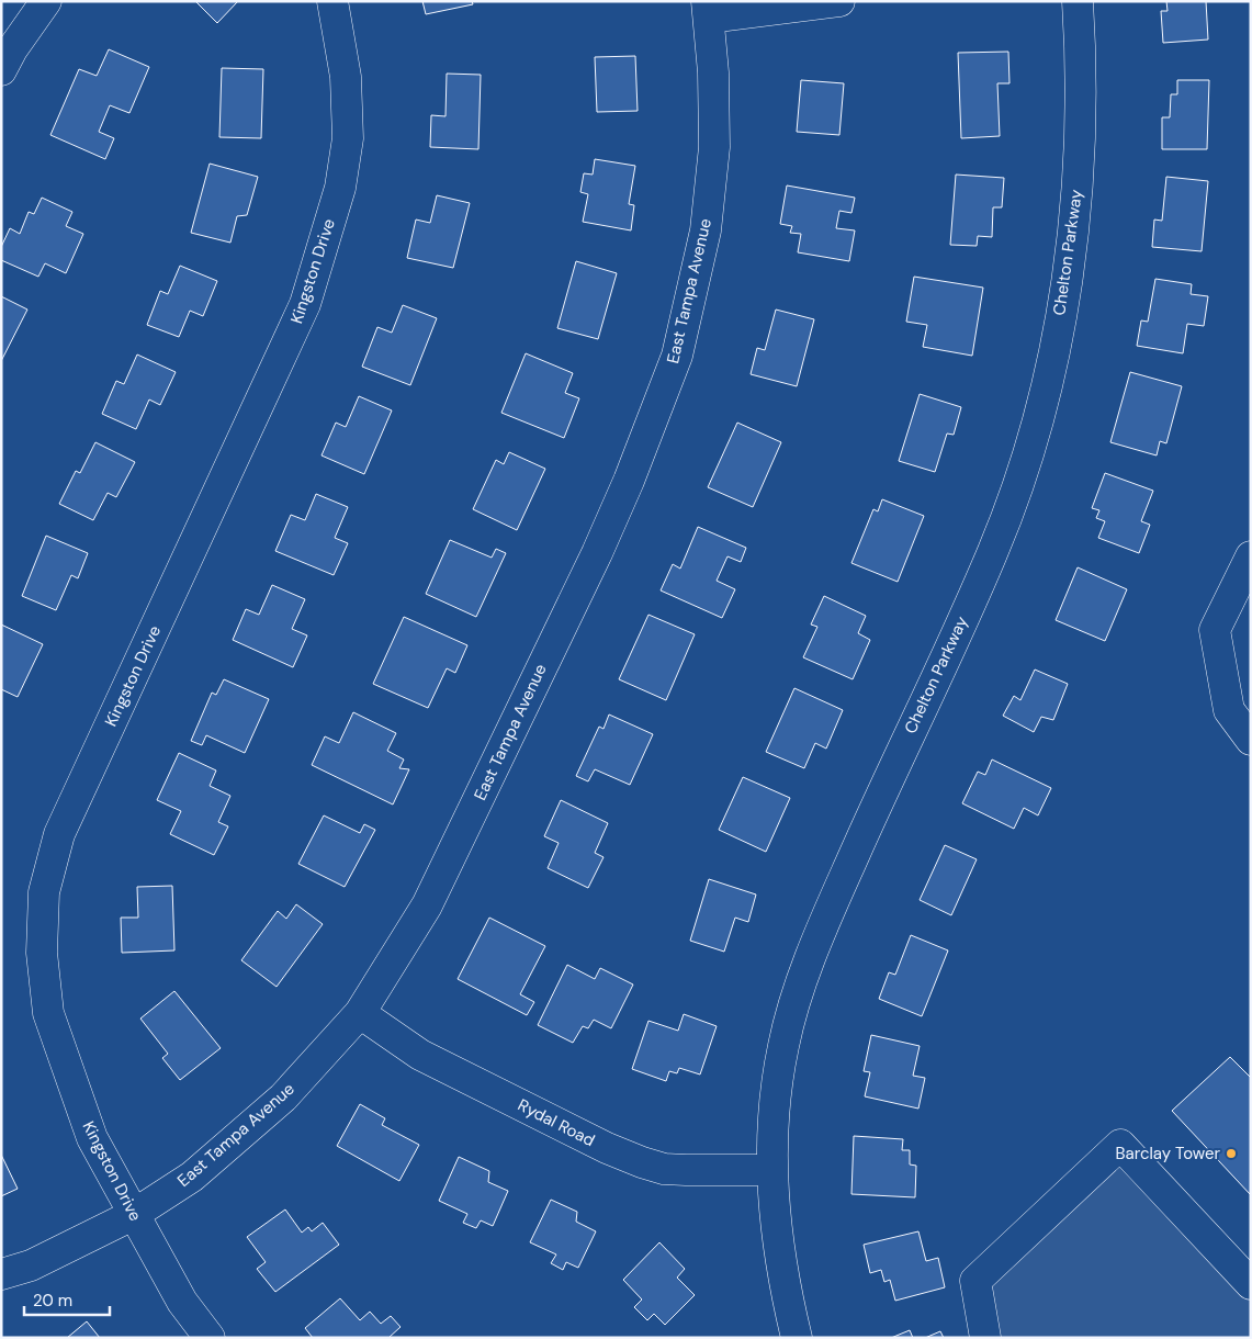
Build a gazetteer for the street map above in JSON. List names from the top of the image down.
{
  "streets": {
    "street": [
      "Chelton Parkway",
      "Kingston Drive",
      "East Tampa Avenue",
      "Rydal Road"
    ]
  },
  "crossings": [
    ["Chelton Parkway", "Rydal Road"],
    ["Kingston Drive", "East Tampa Avenue"],
    ["East Tampa Avenue", "Rydal Road"]
  ],
  "places": ["Barclay Tower"],
  "scale_bar": "20 m"
}
